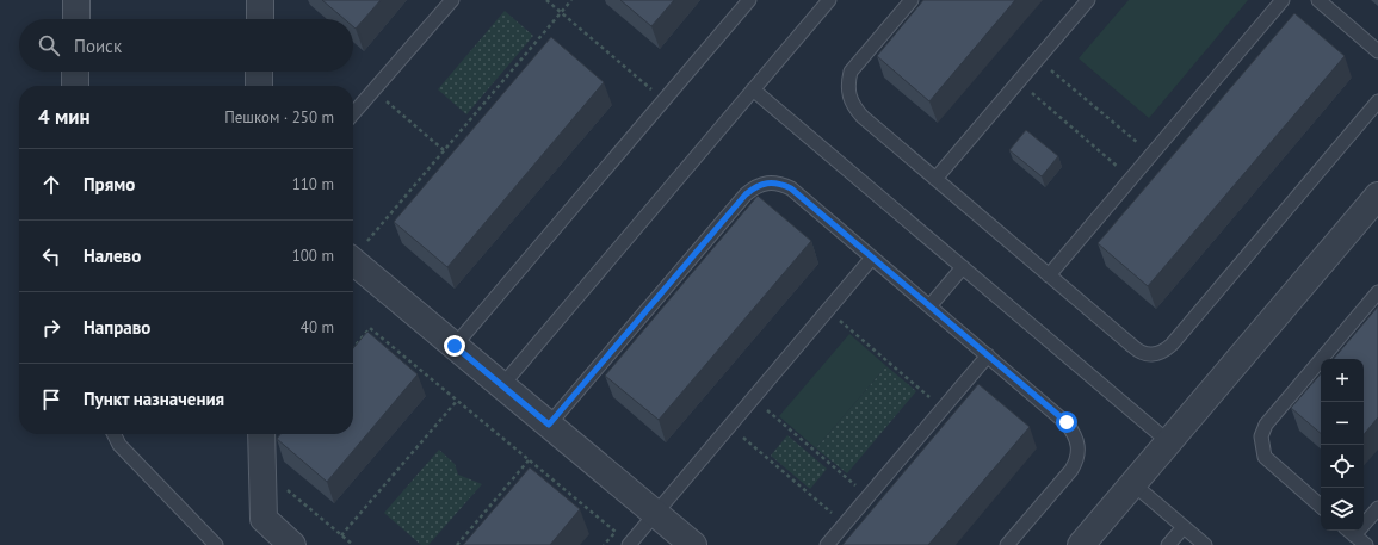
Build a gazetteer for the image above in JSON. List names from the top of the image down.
{
  "page": {
    "search": "Поиск",
    "heading": ["4 мин", "Пешком · 250 m"],
    "list": [
      ["Прямо", "110 m"],
      ["Налево", "100 m"],
      ["Направо", "40 m"],
      "Пункт назначения"
    ],
    "map_buttons": ["+", "−"]
  }
}
